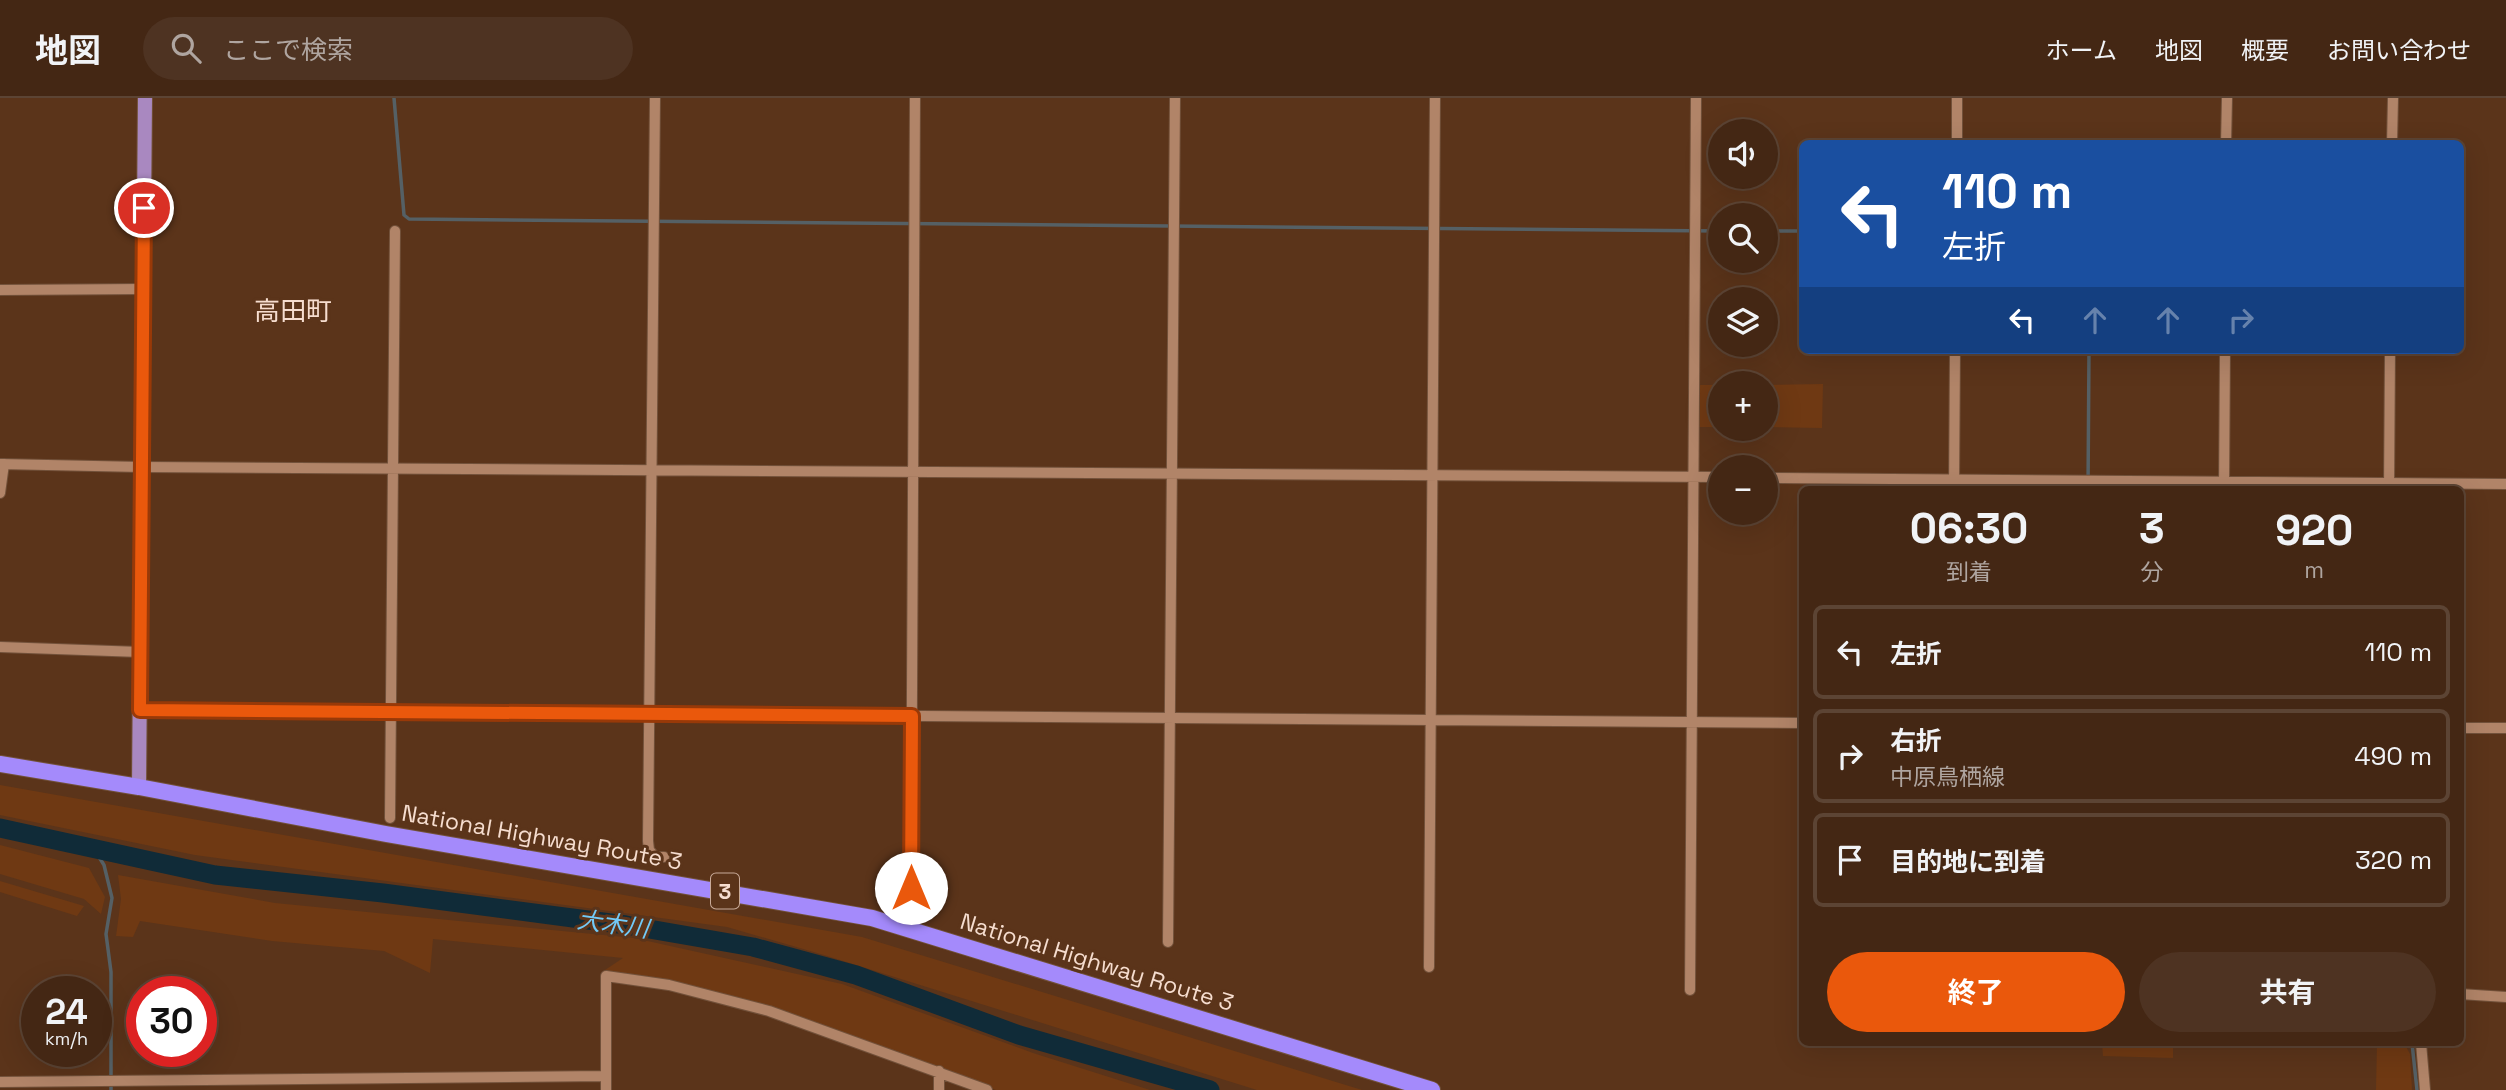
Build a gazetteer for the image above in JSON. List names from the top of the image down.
{
  "streets": {
    "highway": ["National Highway Route 3", "3"]
  },
  "districts": ["高田町"],
  "water": ["大木川"],
  "page": {
    "header": "地図",
    "search": "ここで検索",
    "nav": [
      "ホーム",
      "地図",
      "概要",
      "お問い合わせ"
    ],
    "map_buttons": ["+", "−"],
    "turn": ["110 m", "左折"],
    "eta": [
      "06:30",
      "到着",
      "3",
      "分",
      "920",
      "m"
    ],
    "list": [
      {
        "name": "左折",
        "value": "110 m"
      },
      {
        "name": "右折",
        "note": "中原鳥栖線",
        "value": "490 m"
      },
      {
        "name": "目的地に到着",
        "value": "320 m"
      }
    ],
    "buttons": ["終了", "共有"],
    "speed": "24 km/h",
    "limit": "30"
  }
}
